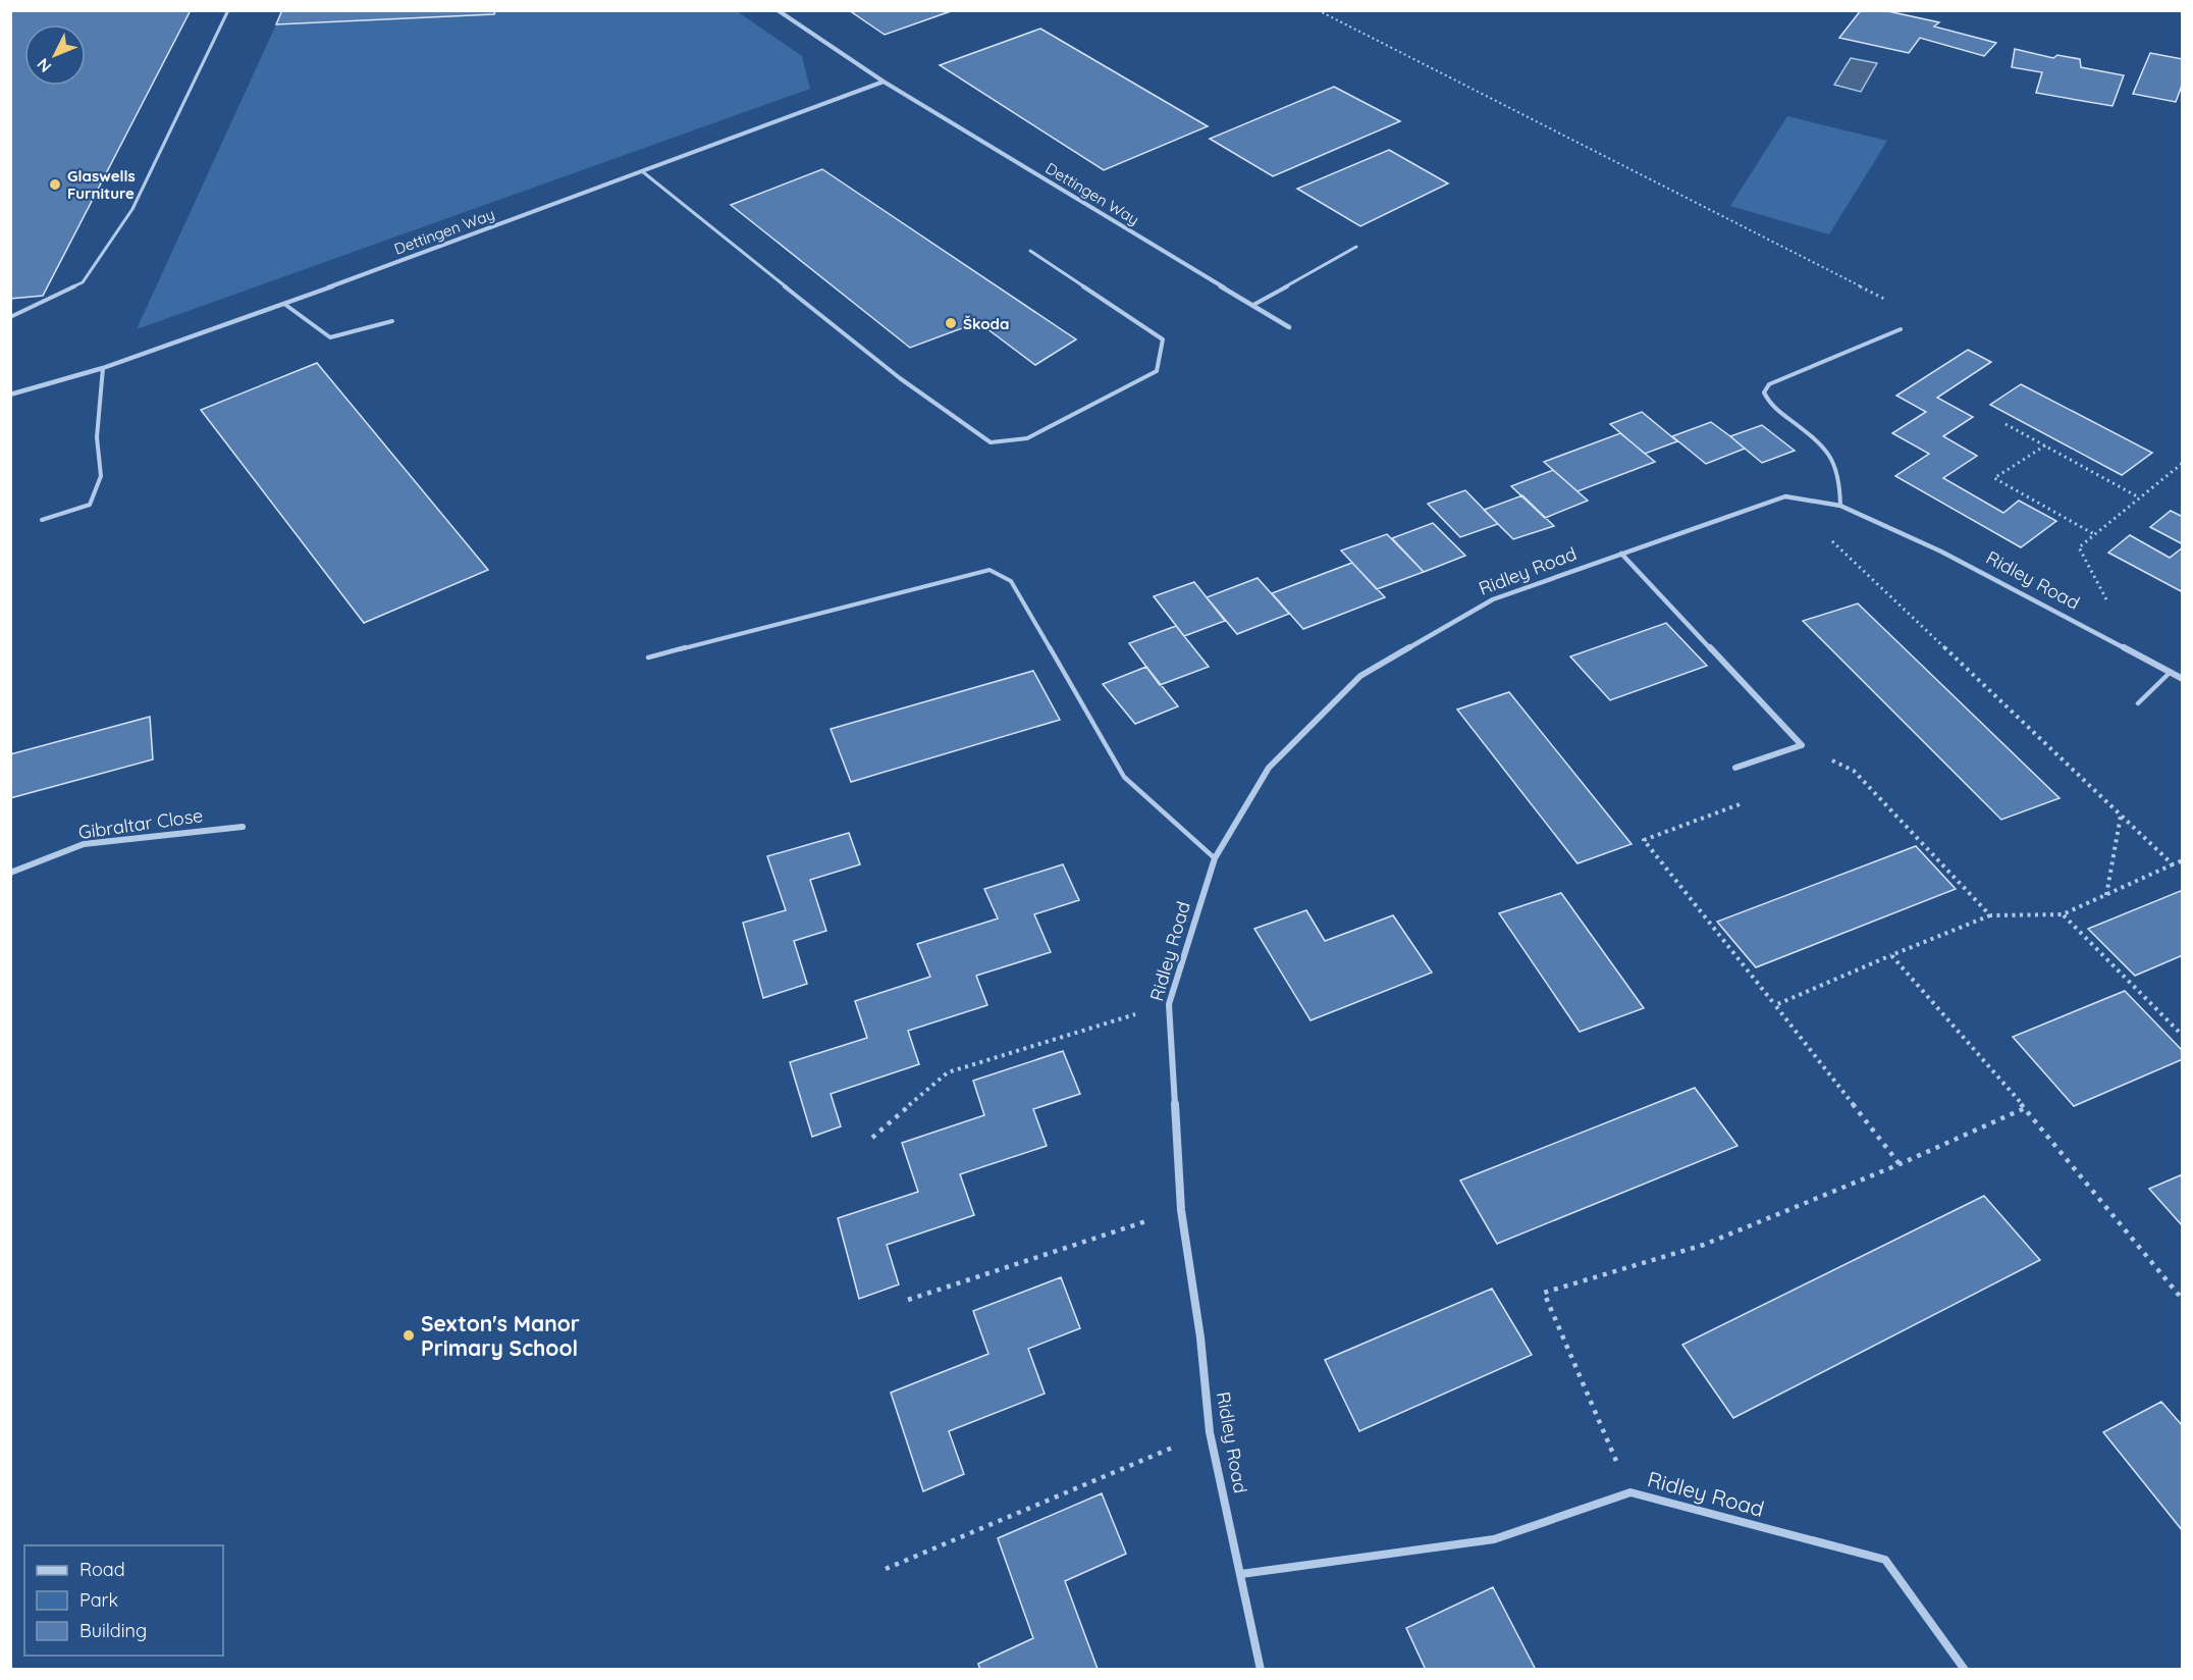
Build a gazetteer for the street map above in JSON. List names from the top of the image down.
{
  "streets": {
    "street": ["Dettingen Way", "Ridley Road", "Gibraltar Close"]
  },
  "places": ["Glaswells Furniture", "Škoda", "Sexton's Manor Primary School"],
  "legend": ["Road", "Park", "Building"],
  "north": "bottom left"
}
